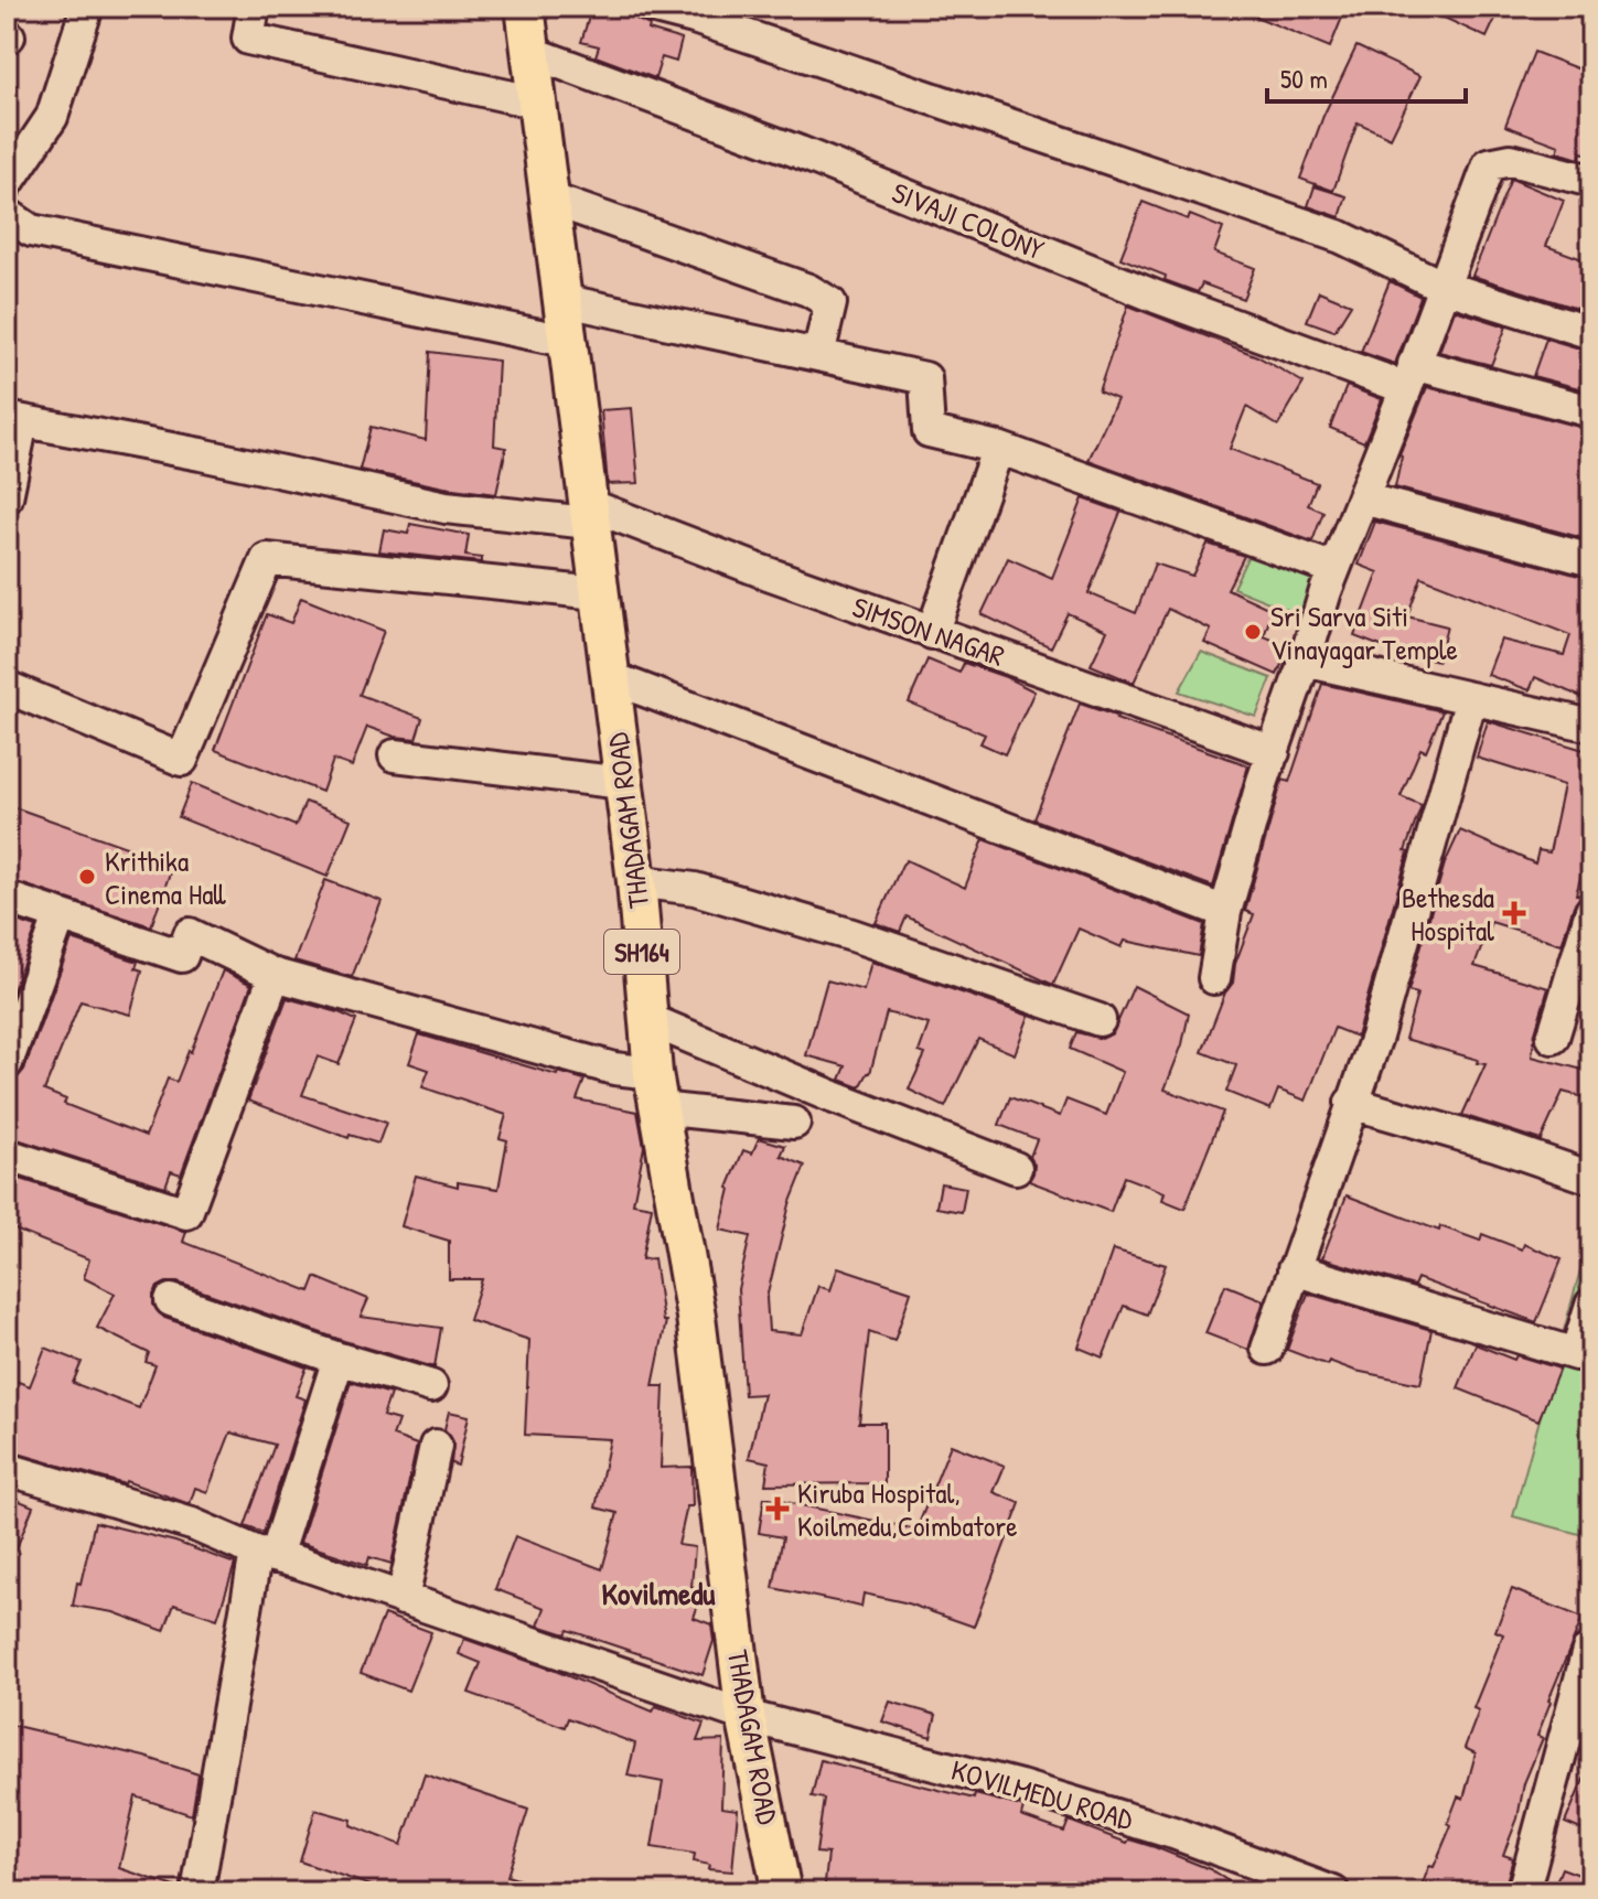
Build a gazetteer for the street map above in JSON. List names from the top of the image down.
{
  "streets": {
    "main road": ["THADAGAM ROAD", "SH164"],
    "street": ["SIVAJI COLONY", "SIMSON NAGAR", "KOVILMEDU ROAD"]
  },
  "crossings": [
    ["SIVAJI COLONY", "THADAGAM ROAD"],
    ["SIMSON NAGAR", "THADAGAM ROAD"],
    ["THADAGAM ROAD", "KOVILMEDU ROAD"]
  ],
  "districts": ["Kovilmedu"],
  "places": {
    "other": ["Sri Sarva Siti Vinayagar Temple", "Krithika Cinema Hall"],
    "health": ["Bethesda Hospital", "Kiruba Hospital, Koilmedu,Coimbatore"]
  },
  "scale_bar": "50 m"
}
